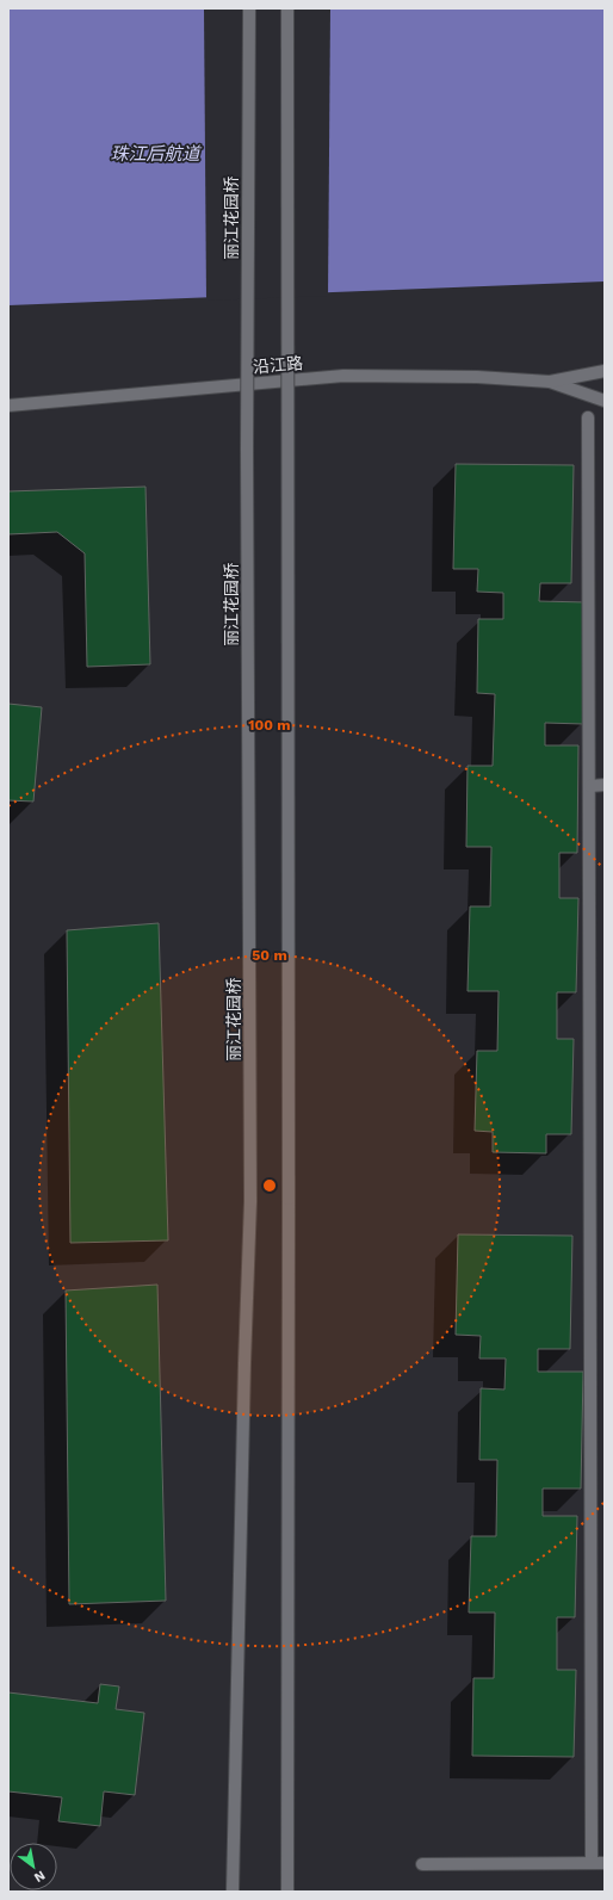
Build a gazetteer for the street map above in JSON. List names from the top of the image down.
{
  "streets": {
    "street": ["丽江花园桥", "沿江路"]
  },
  "water": ["珠江后航道"],
  "north": "bottom right",
  "rings": ["100 m", "50 m"]
}
